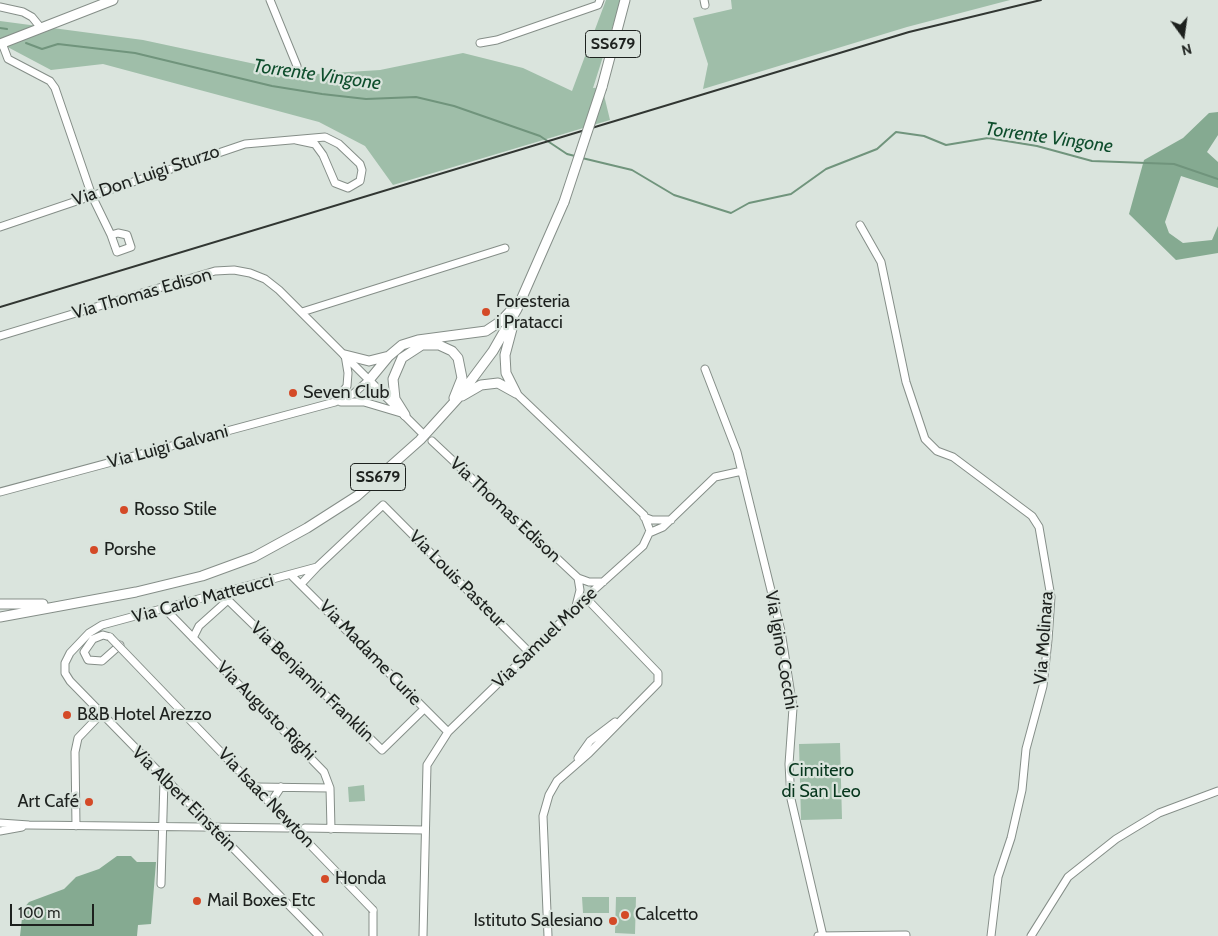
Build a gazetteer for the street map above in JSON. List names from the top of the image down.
{
  "streets": {
    "main road": ["SS679"],
    "street": [
      "Via Don Luigi Sturzo",
      "Via Thomas Edison",
      "Via Luigi Galvani",
      "Via Louis Pasteur",
      "Via Carlo Matteucci",
      "Via Samuel Morse",
      "Via Molinara",
      "Via Igino Cocchi",
      "Via Madame Curie",
      "Via Benjamin Franklin",
      "Via Augusto Righi",
      "Via Isaac Newton",
      "Via Albert Einstein"
    ]
  },
  "crossings": [
    ["Via Thomas Edison", "Via Luigi Galvani"],
    ["Via Louis Pasteur", "Via Carlo Matteucci"],
    ["Via Louis Pasteur", "Via Samuel Morse"],
    ["Via Carlo Matteucci", "Via Madame Curie"],
    ["Via Carlo Matteucci", "Via Benjamin Franklin"],
    ["Via Carlo Matteucci", "Via Augusto Righi"],
    ["Via Carlo Matteucci", "Via Albert Einstein"],
    ["Via Samuel Morse", "Via Madame Curie"],
    ["Via Madame Curie", "Via Benjamin Franklin"]
  ],
  "water": ["Torrente Vingone"],
  "parks": ["Cimitero di San Leo"],
  "places": [
    "Foresteria i Pratacci",
    "Seven Club",
    "Rosso Stile",
    "Porshe",
    "B&B Hotel Arezzo",
    "Art Café",
    "Honda",
    "Mail Boxes Etc",
    "Calcetto",
    "Istituto Salesiano"
  ],
  "scale_bar": "100 m",
  "north": "bottom"
}
